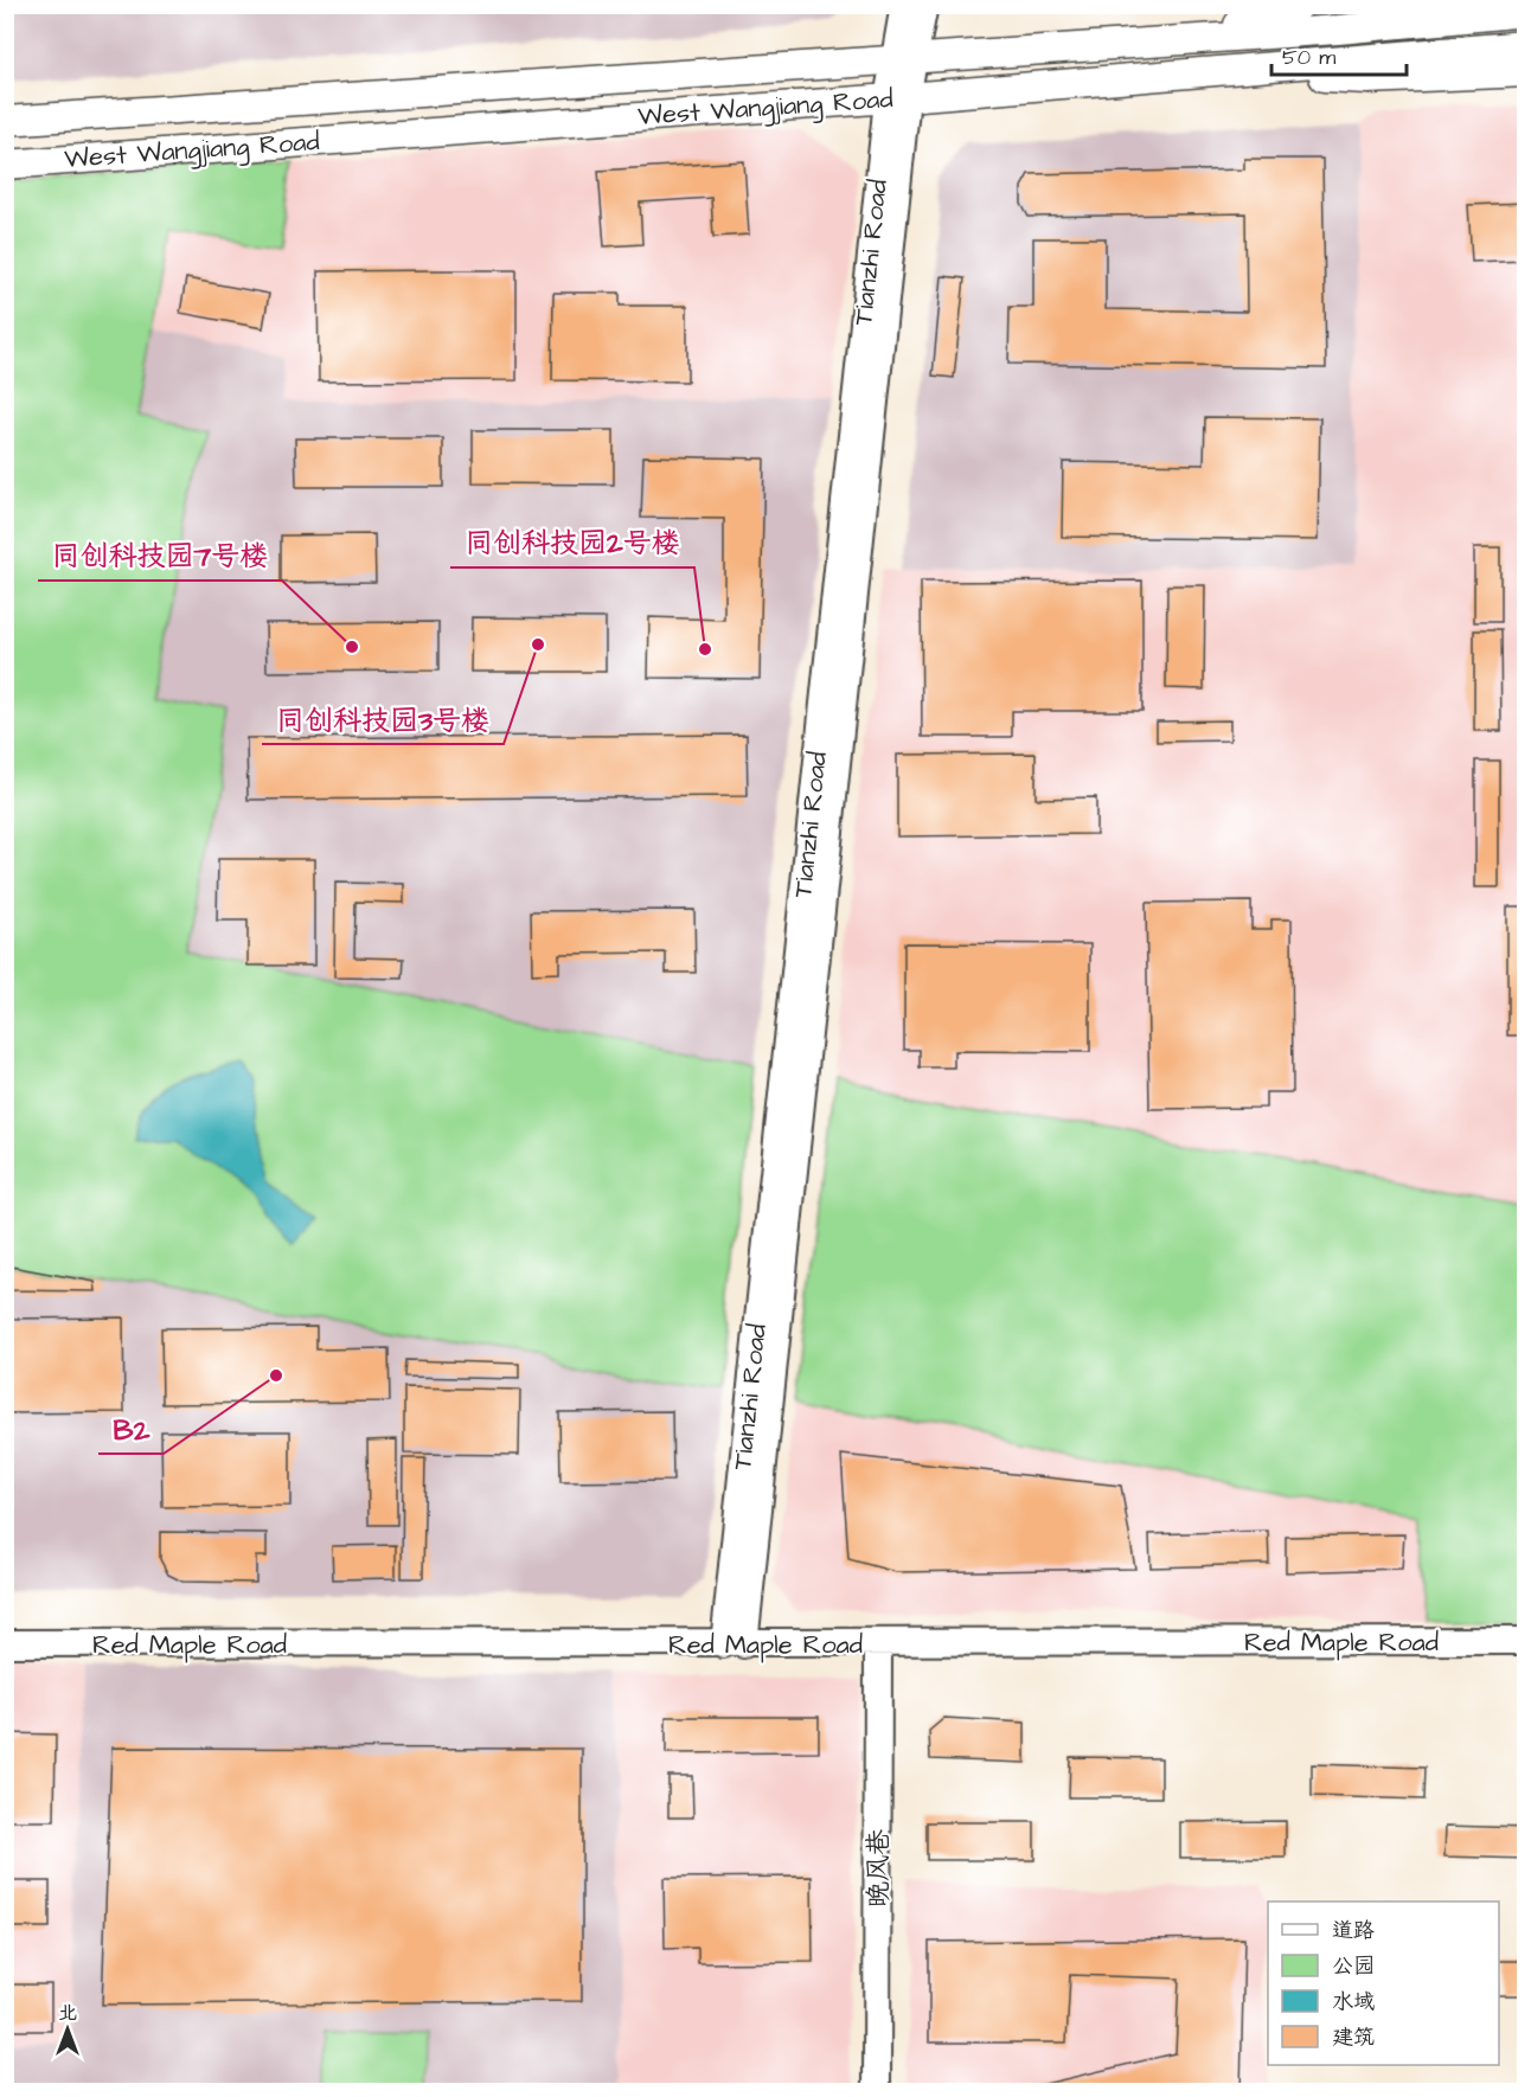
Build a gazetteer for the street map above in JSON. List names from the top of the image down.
{
  "streets": {
    "main road": ["West Wangjiang Road"],
    "street": ["Tianzhi Road", "Red Maple Road", "晚风巷"]
  },
  "crossings": [
    ["West Wangjiang Road", "Tianzhi Road"],
    ["Tianzhi Road", "Red Maple Road"],
    ["Red Maple Road", "晚风巷"]
  ],
  "places": [
    "同创科技园3号楼",
    "同创科技园7号楼",
    "同创科技园2号楼",
    "B2"
  ],
  "legend": [
    "道路",
    "公园",
    "水域",
    "建筑"
  ],
  "scale_bar": "50 m",
  "north": "top"
}
